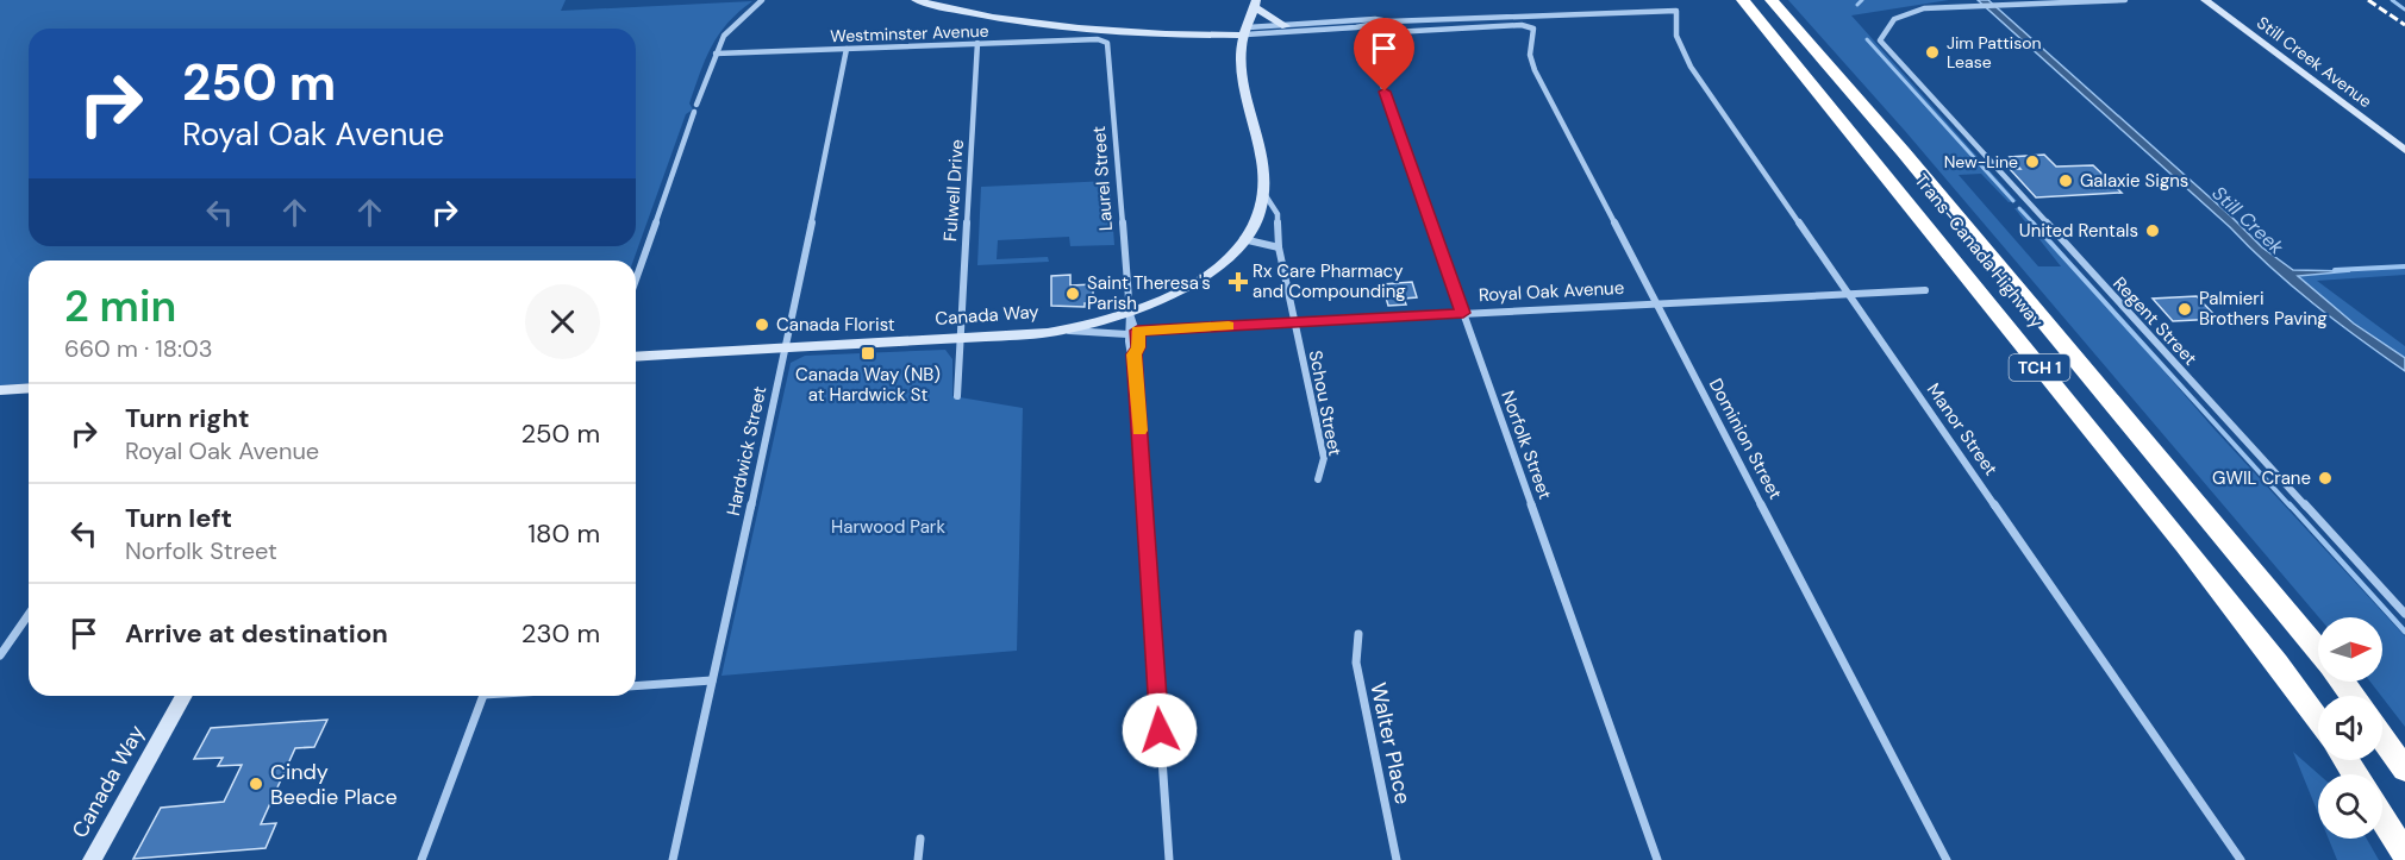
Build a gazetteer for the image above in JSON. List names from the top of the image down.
{
  "streets": {
    "highway": ["Trans-Canada Highway", "TCH 1"],
    "main road": ["Still Creek Avenue", "Canada Way"],
    "street": [
      "Westminster Avenue",
      "Laurel Street",
      "Fulwell Drive",
      "Royal Oak Avenue",
      "Regent Street",
      "Schou Street",
      "Manor Street",
      "Dominion Street",
      "Norfolk Street",
      "Hardwick Street",
      "Walter Place"
    ]
  },
  "crossings": [
    ["Westminster Avenue", "Laurel Street"],
    ["Westminster Avenue", "Fulwell Drive"],
    ["Westminster Avenue", "Hardwick Street"],
    ["Laurel Street", "Royal Oak Avenue"],
    ["Laurel Street", "Canada Way"],
    ["Fulwell Drive", "Canada Way"],
    ["Royal Oak Avenue", "Schou Street"],
    ["Royal Oak Avenue", "Manor Street"],
    ["Royal Oak Avenue", "Dominion Street"],
    ["Royal Oak Avenue", "Norfolk Street"],
    ["Canada Way", "Schou Street"],
    ["Canada Way", "Hardwick Street"],
    ["Dominion Street", "Norfolk Street"]
  ],
  "water": ["Still Creek"],
  "parks": ["Harwood Park"],
  "places": {
    "other": [
      "Jim Pattison Lease",
      "New-Line",
      "Galaxie Signs",
      "United Rentals",
      "Saint Theresa's Parish",
      "Palmieri Brothers Paving",
      "Canada Florist",
      "GWIL Crane",
      "Cindy Beedie Place"
    ],
    "health": ["Rx Care Pharmacy and Compounding"],
    "transit": ["Canada Way (NB) at Hardwick St"]
  },
  "north": "right",
  "page": {
    "turn": ["250 m", "Royal Oak Avenue"],
    "heading": ["2 min", "660 m · 18:03"],
    "list": [
      {
        "name": "Turn right",
        "note": "Royal Oak Avenue",
        "value": "250 m"
      },
      {
        "name": "Turn left",
        "note": "Norfolk Street",
        "value": "180 m"
      },
      {
        "name": "Arrive at destination",
        "value": "230 m"
      }
    ]
  }
}
